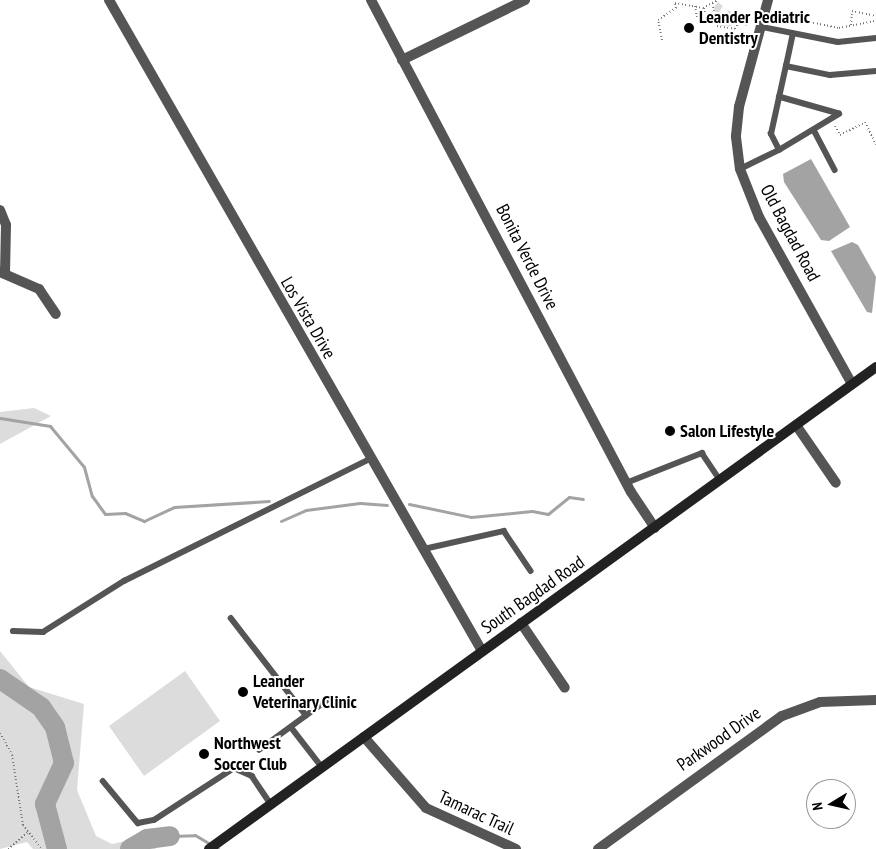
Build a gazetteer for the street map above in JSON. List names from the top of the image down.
{
  "streets": {
    "main road": ["South Bagdad Road"],
    "street": [
      "Old Bagdad Road",
      "Bonita Verde Drive",
      "Los Vista Drive",
      "Parkwood Drive",
      "Tamarac Trail"
    ]
  },
  "crossings": [
    ["Old Bagdad Road", "South Bagdad Road"],
    ["Bonita Verde Drive", "South Bagdad Road"],
    ["Los Vista Drive", "South Bagdad Road"],
    ["South Bagdad Road", "Tamarac Trail"]
  ],
  "places": [
    "Leander Pediatric Dentistry",
    "Salon Lifestyle",
    "Leander Veterinary Clinic",
    "Northwest Soccer Club"
  ],
  "north": "left"
}
